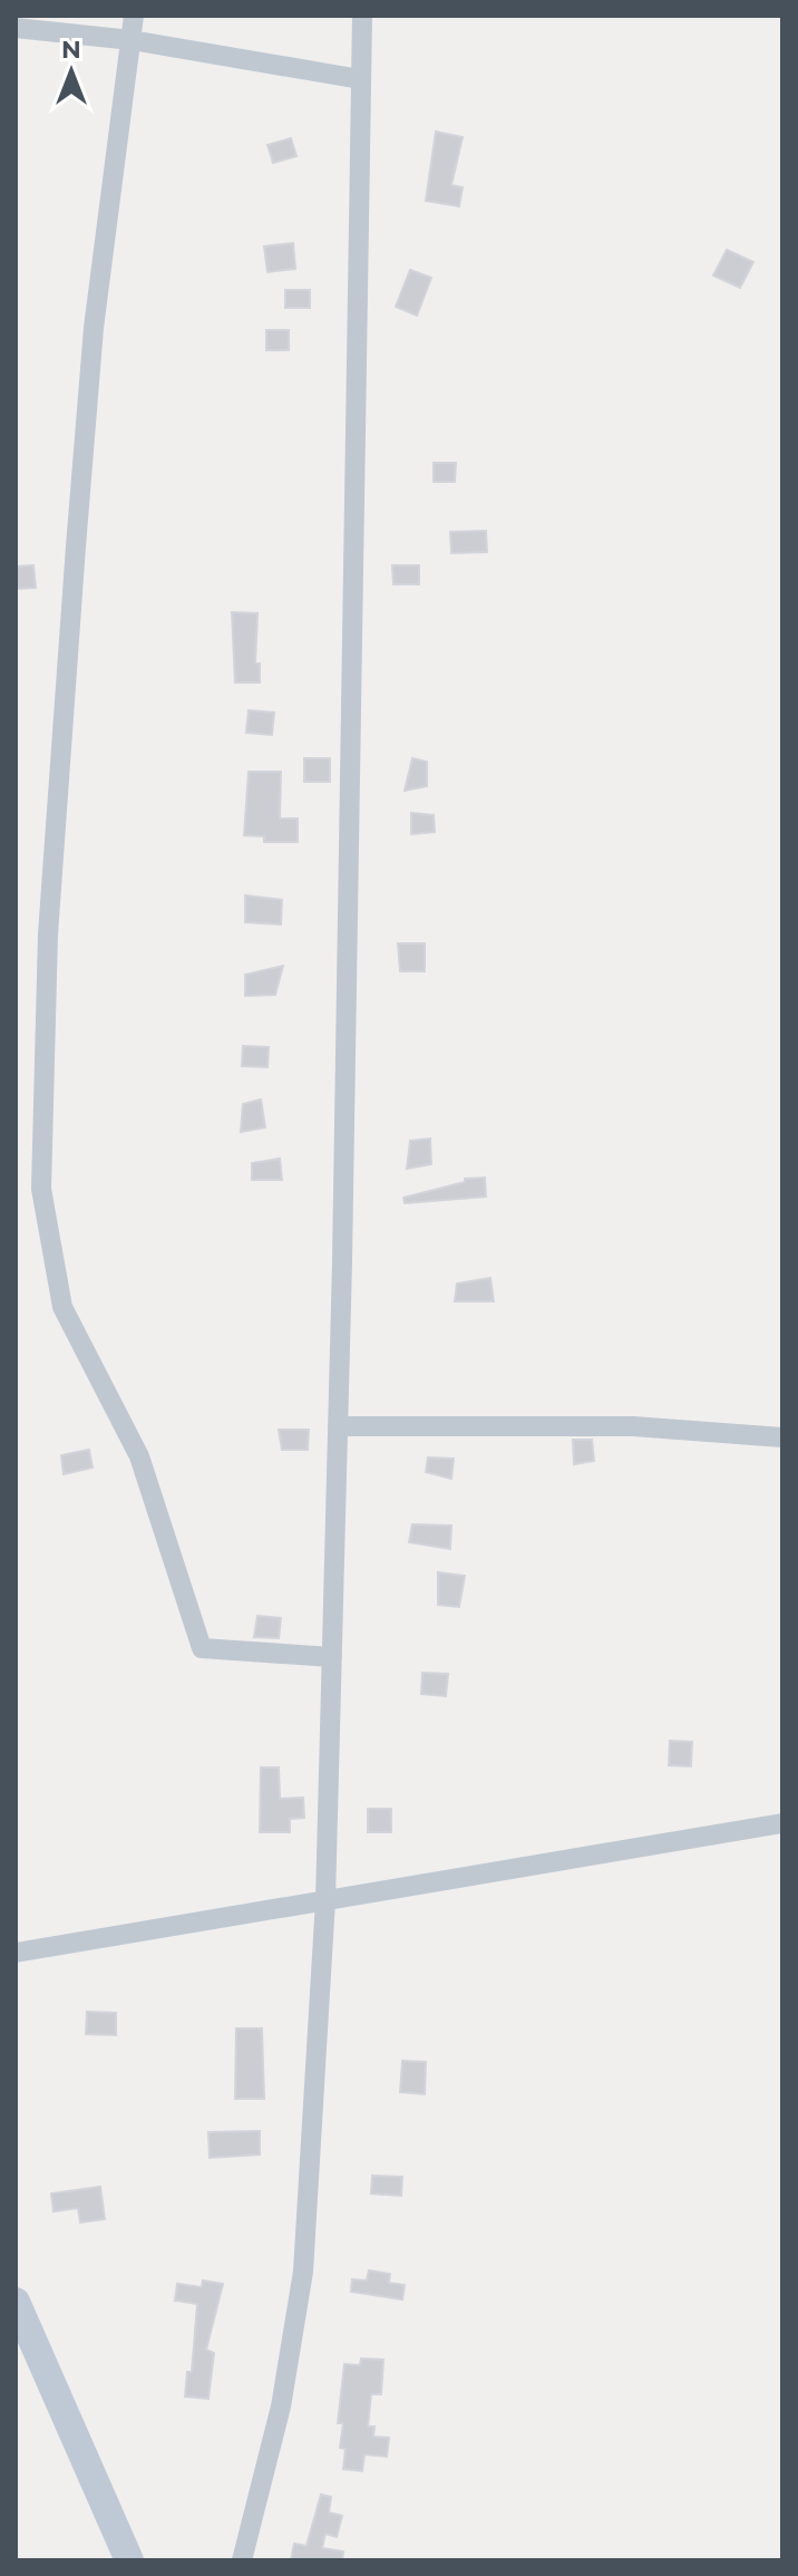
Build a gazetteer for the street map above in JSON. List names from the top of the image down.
{
  "north": "top"
}
